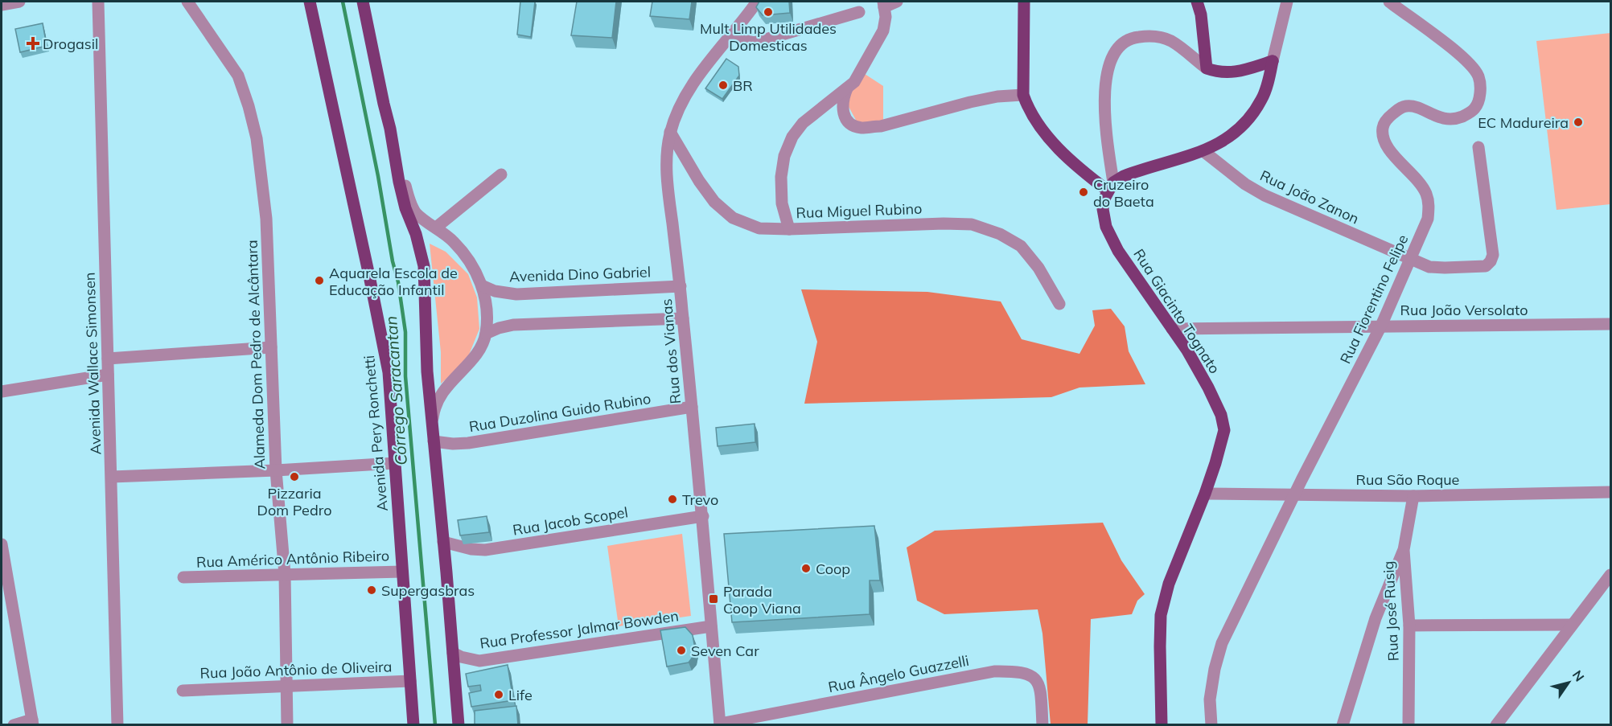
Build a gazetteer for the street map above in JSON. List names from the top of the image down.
{
  "streets": {
    "main road": ["Rua Giacinto Tognato", "Avenida Pery Ronchetti"],
    "street": [
      "Rua João Zanon",
      "Rua Miguel Rubino",
      "Avenida Dino Gabriel",
      "Rua Fiorentino Felipe",
      "Rua João Versolato",
      "Rua dos Vianas",
      "Alameda Dom Pedro de Alcântara",
      "Avenida Wallace Simonsen",
      "Rua Duzolina Guido Rubino",
      "Rua São Roque",
      "Rua Jacob Scopel",
      "Rua Américo Antônio Ribeiro",
      "Rua José Rusig",
      "Rua Professor Jalmar Bowden",
      "Rua João Antônio de Oliveira",
      "Rua Ângelo Guazzelli"
    ]
  },
  "crossings": [
    ["Rua João Zanon", "Rua Fiorentino Felipe"],
    ["Rua Miguel Rubino", "Rua dos Vianas"],
    ["Avenida Dino Gabriel", "Rua dos Vianas"],
    ["Rua Fiorentino Felipe", "Rua João Versolato"],
    ["Rua Fiorentino Felipe", "Rua São Roque"],
    ["Rua João Versolato", "Rua Giacinto Tognato"],
    ["Rua Giacinto Tognato", "Rua São Roque"],
    ["Rua dos Vianas", "Rua Duzolina Guido Rubino"],
    ["Rua dos Vianas", "Rua Jacob Scopel"],
    ["Rua dos Vianas", "Rua Professor Jalmar Bowden"],
    ["Rua dos Vianas", "Rua Ângelo Guazzelli"],
    ["Alameda Dom Pedro de Alcântara", "Rua Américo Antônio Ribeiro"],
    ["Alameda Dom Pedro de Alcântara", "Rua João Antônio de Oliveira"],
    ["Avenida Pery Ronchetti", "Rua Américo Antônio Ribeiro"],
    ["Avenida Pery Ronchetti", "Rua João Antônio de Oliveira"],
    ["Rua São Roque", "Rua José Rusig"]
  ],
  "water": ["Córrego Saracantan"],
  "places": {
    "other": [
      "Mult Limp Utilidades Domesticas",
      "BR",
      "EC Madureira",
      "Cruzeiro do Baeta",
      "Aquarela Escola de Educação Infantil",
      "Pizzaria Dom Pedro",
      "Trevo",
      "Coop",
      "Supergasbras",
      "Seven Car",
      "Life"
    ],
    "health": ["Drogasil"],
    "transit": ["Parada Coop Viana"]
  },
  "north": "top right"
}
